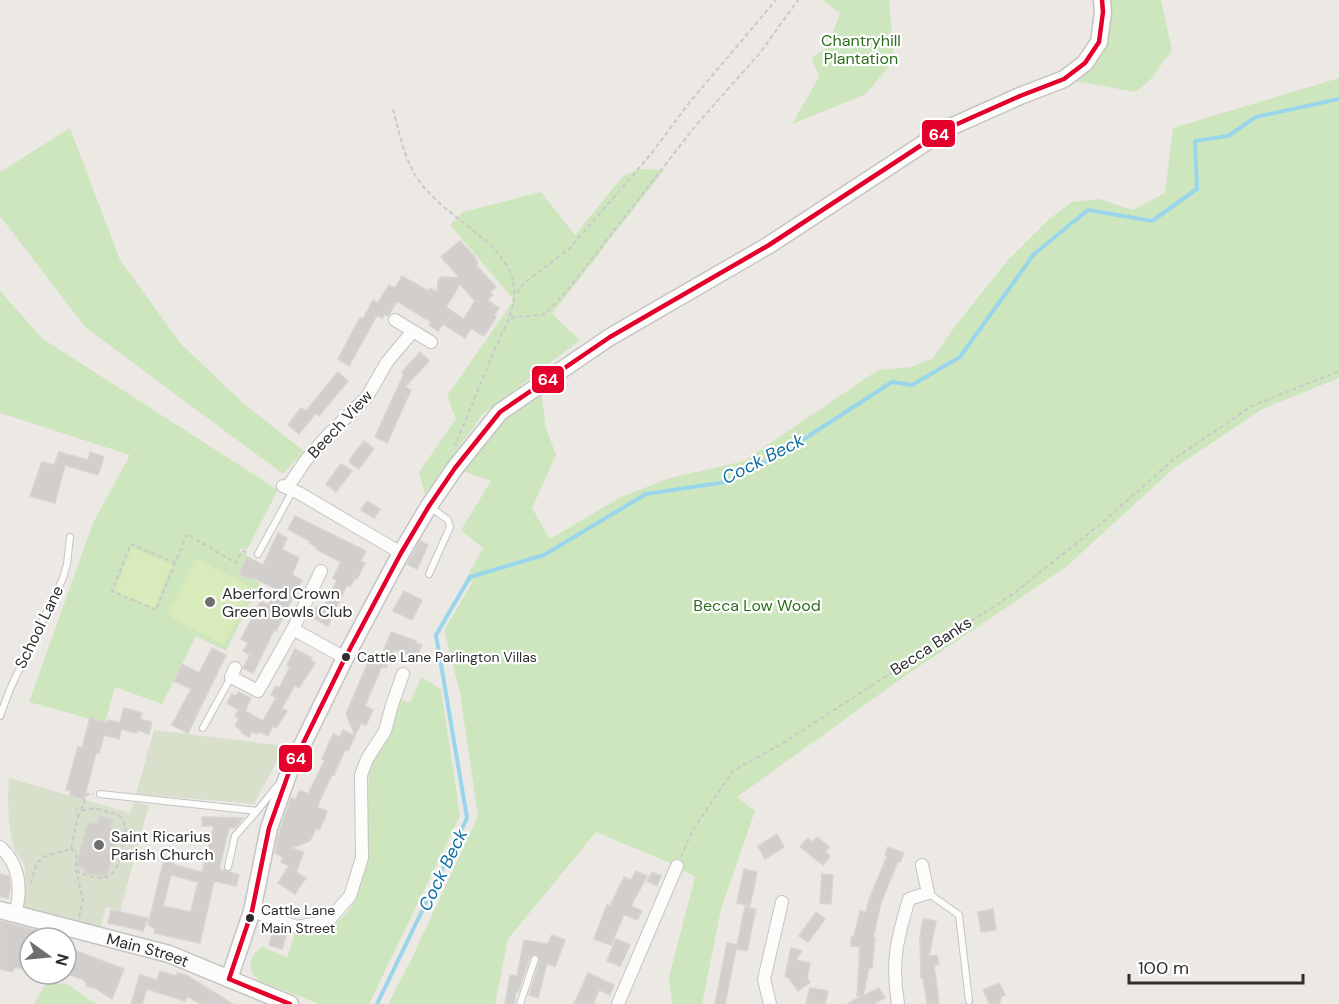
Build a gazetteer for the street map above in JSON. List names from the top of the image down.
{
  "streets": {
    "street": ["Beech View", "Main Street"],
    "lane": ["School Lane"],
    "path": ["Becca Banks"]
  },
  "water": ["Cock Beck"],
  "parks": ["Chantryhill Plantation", "Becca Low Wood"],
  "places": [
    "Aberford Crown Green Bowls Club",
    "Cattle Lane Parlington Villas",
    "Saint Ricarius Parish Church",
    "Cattle Lane Main Street"
  ],
  "lines": ["transit line 64"],
  "scale_bar": "100 m",
  "north": "right"
}
